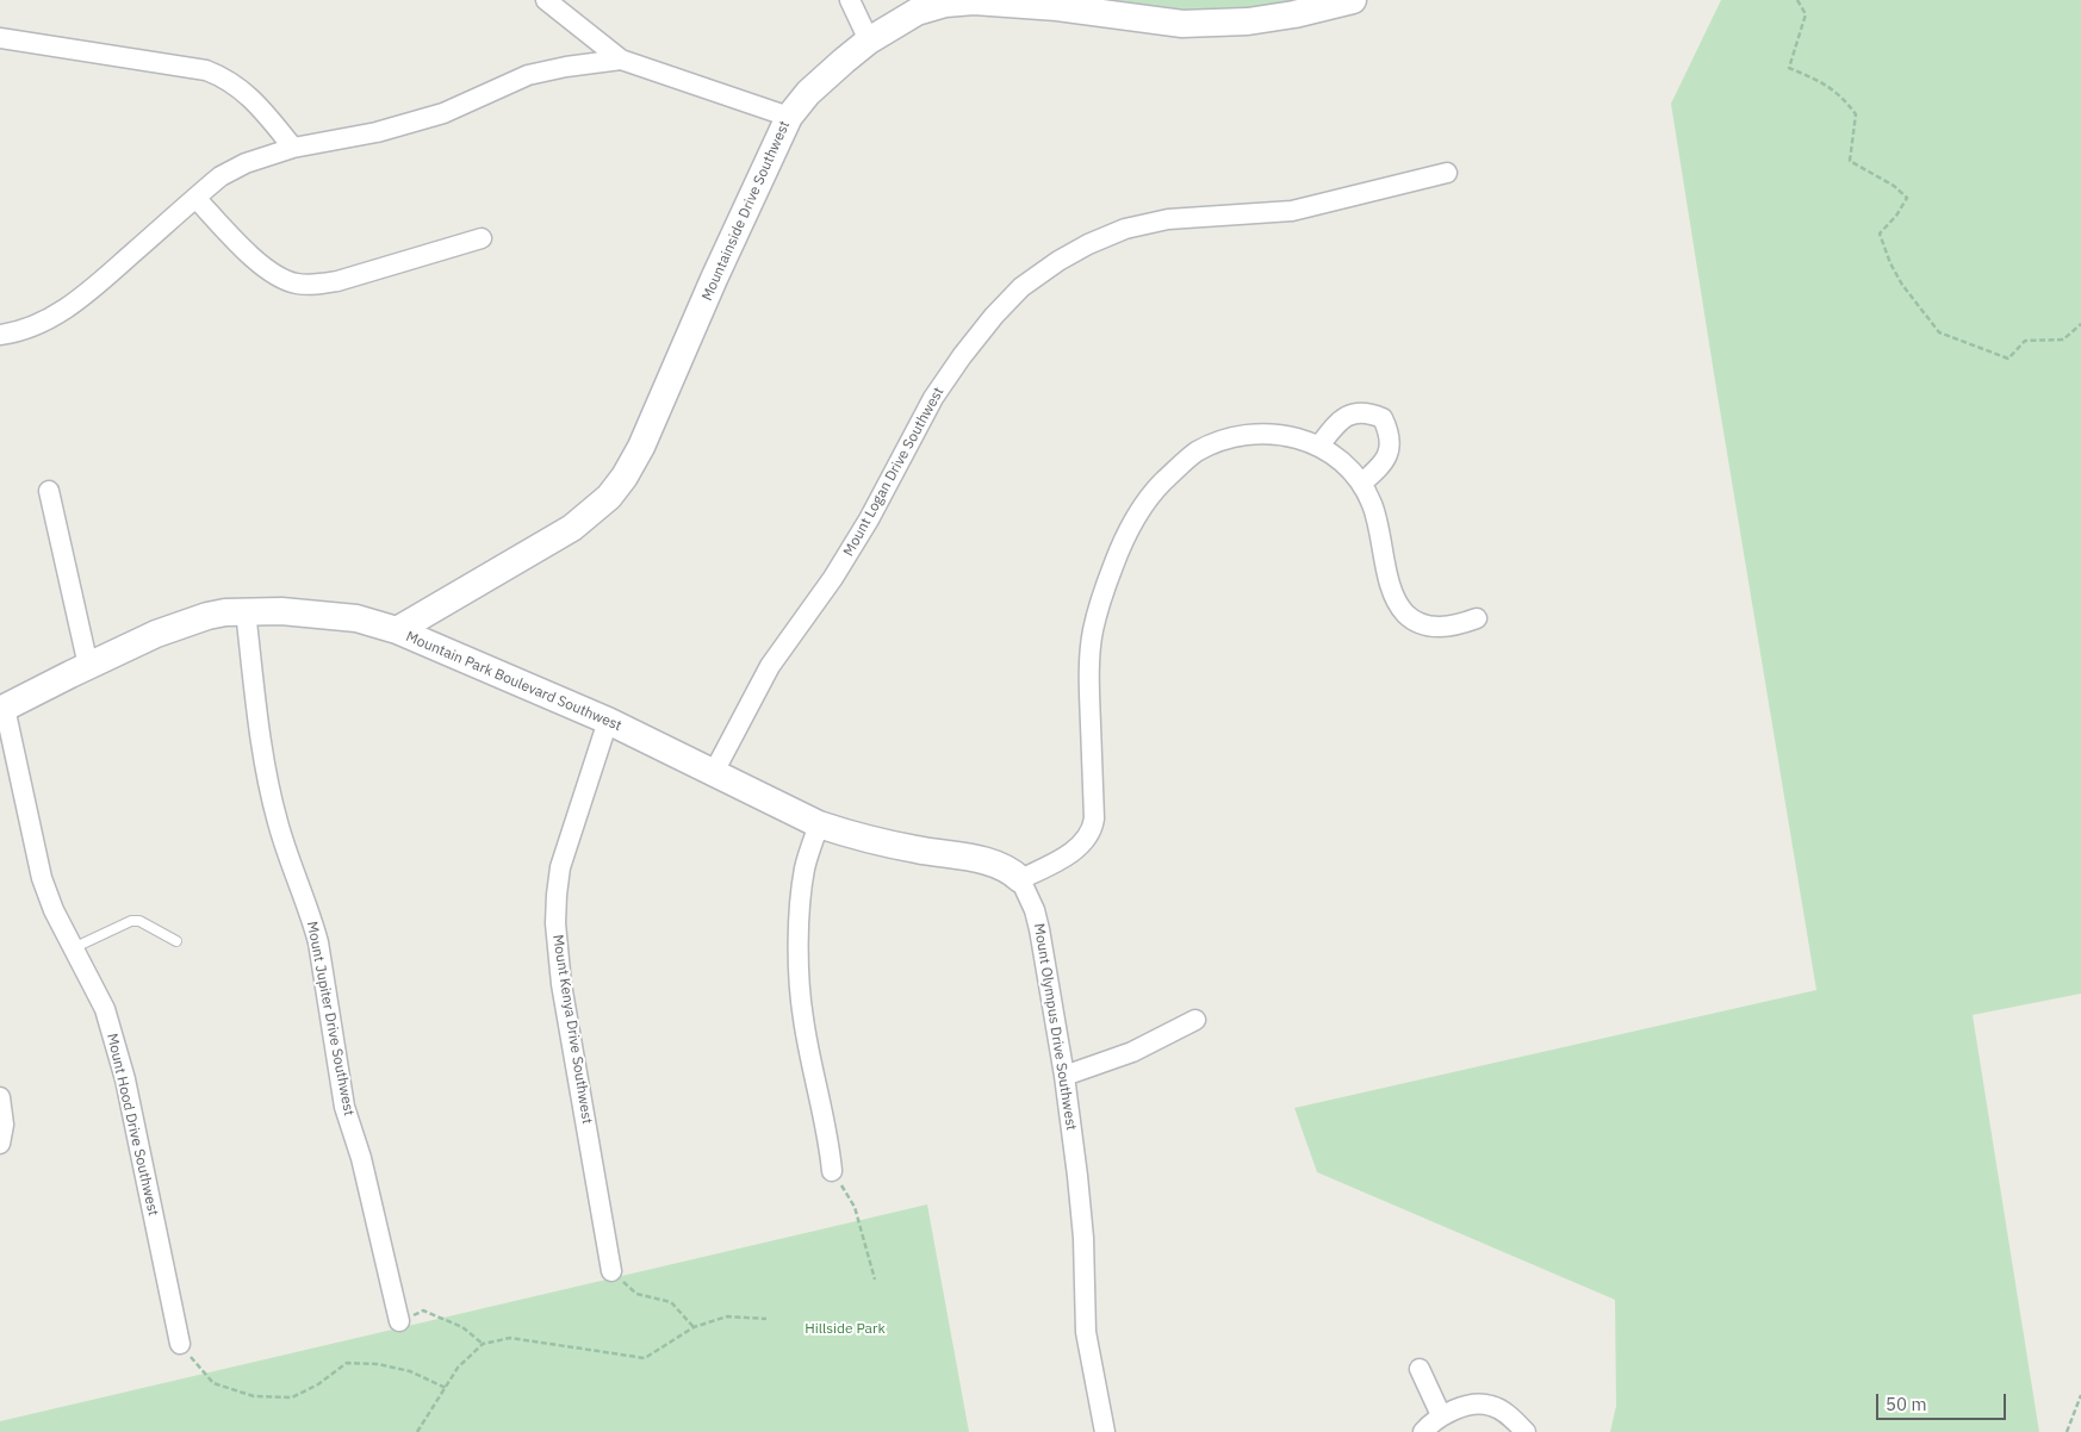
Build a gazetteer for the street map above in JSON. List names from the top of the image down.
{
  "streets": {
    "street": [
      "Mountainside Drive Southwest",
      "Mount Logan Drive Southwest",
      "Mountain Park Boulevard Southwest",
      "Mount Jupiter Drive Southwest",
      "Mount Olympus Drive Southwest",
      "Mount Kenya Drive Southwest",
      "Mount Hood Drive Southwest"
    ]
  },
  "crossings": [
    ["Mountainside Drive Southwest", "Mountain Park Boulevard Southwest"],
    ["Mount Logan Drive Southwest", "Mountain Park Boulevard Southwest"],
    ["Mountain Park Boulevard Southwest", "Mount Jupiter Drive Southwest"],
    ["Mountain Park Boulevard Southwest", "Mount Olympus Drive Southwest"],
    ["Mountain Park Boulevard Southwest", "Mount Kenya Drive Southwest"],
    ["Mountain Park Boulevard Southwest", "Mount Hood Drive Southwest"]
  ],
  "parks": ["Hillside Park"],
  "scale_bar": "50 m"
}
